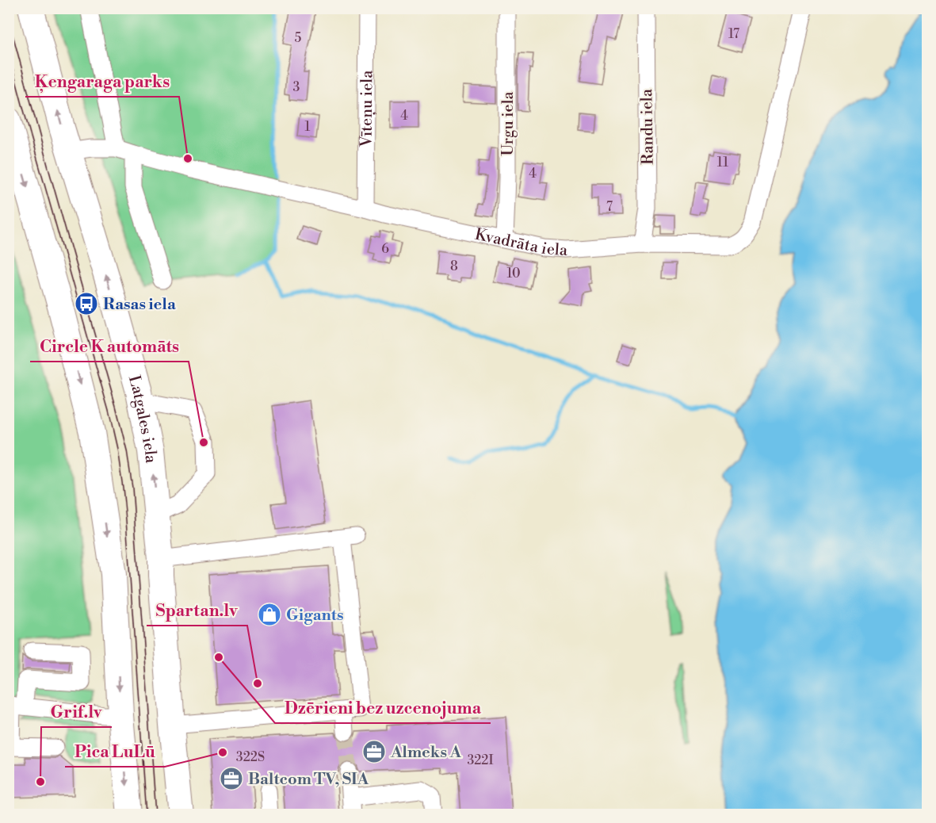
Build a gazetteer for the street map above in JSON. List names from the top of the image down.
{
  "streets": {
    "highway": ["Latgales iela"],
    "street": [
      "Vīteņu iela",
      "Urgu iela",
      "Randu iela",
      "Kvadrāta iela"
    ]
  },
  "crossings": [
    ["Vīteņu iela", "Kvadrāta iela"],
    ["Urgu iela", "Kvadrāta iela"],
    ["Randu iela", "Kvadrāta iela"],
    ["Kvadrāta iela", "Latgales iela"]
  ],
  "places": {
    "other": [
      "Ķengaraga parks",
      "Circle K automāts",
      "Dzērieni bez uzcenojuma",
      "Spartan.lv",
      "Pica LuLū",
      "Grif.lv"
    ],
    "bus stop": ["Rasas iela"],
    "shop": ["Gigants"],
    "office": ["Almeks A", "Baltcom TV, SIA"]
  },
  "house_numbers": [
    "17",
    "5",
    "3",
    "4",
    "1",
    "11",
    "4",
    "7",
    "6",
    "8",
    "10",
    "322S",
    "322I"
  ]
}
